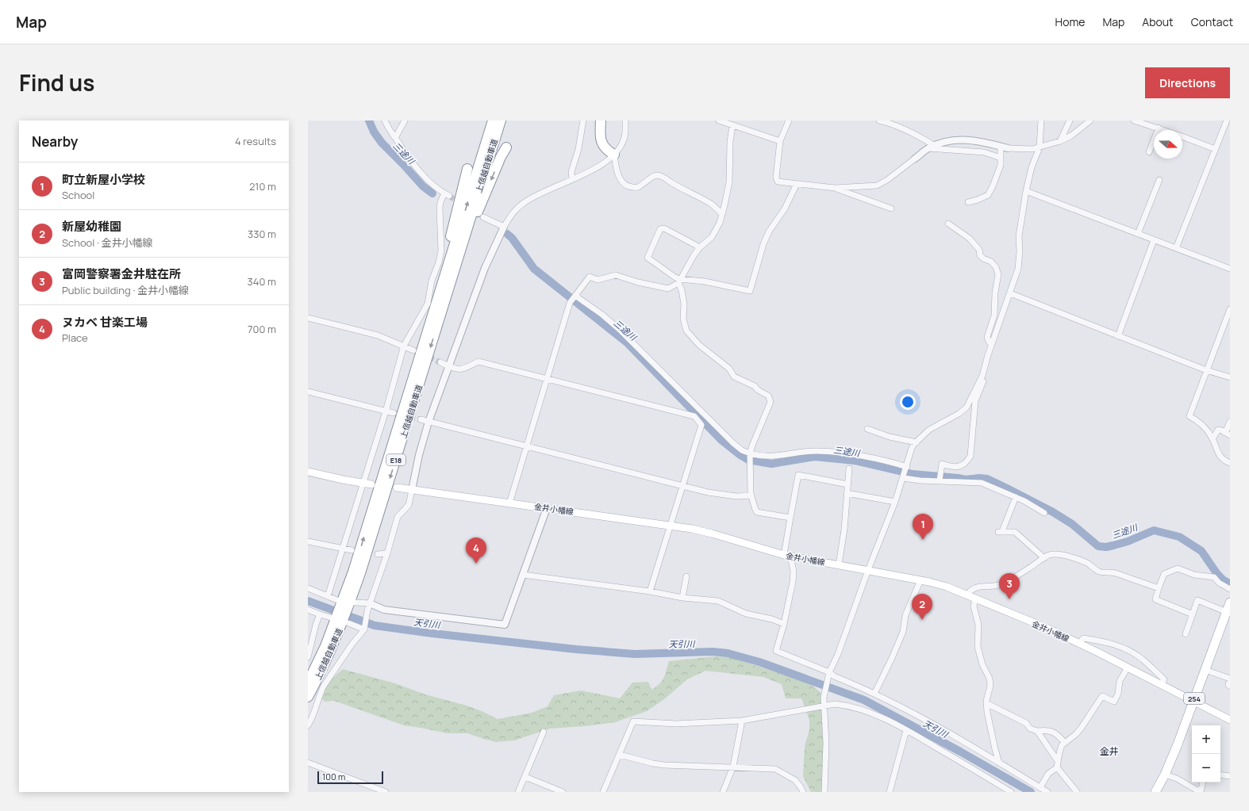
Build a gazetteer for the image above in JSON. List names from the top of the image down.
{
  "streets": {
    "highway": ["上信越自動車道", "E18", "254"],
    "main road": ["金井小幡線"]
  },
  "crossings": [
    ["金井小幡線", "254"]
  ],
  "districts": ["金井"],
  "water": ["三途川", "天引川"],
  "scale_bar": "100 m",
  "north": "right",
  "page": {
    "header": "Map",
    "nav": [
      "Home",
      "Map",
      "About",
      "Contact"
    ],
    "title": "Find us",
    "buttons": "Directions",
    "heading": ["Nearby", "4 results"],
    "list": [
      {
        "mark": "1",
        "name": "町立新屋小学校",
        "note": "School",
        "value": "210 m"
      },
      {
        "mark": "2",
        "name": "新屋幼稚園",
        "note": "School · 金井小幡線",
        "value": "330 m"
      },
      {
        "mark": "3",
        "name": "富岡警察署金井駐在所",
        "note": "Public building · 金井小幡線",
        "value": "340 m"
      },
      {
        "mark": "4",
        "name": "ヌカベ 甘楽工場",
        "note": "Place",
        "value": "700 m"
      }
    ],
    "pins": [
      "1",
      "4",
      "3",
      "2"
    ],
    "map_buttons": ["+", "−"],
    "scale": "100 m"
  }
}
